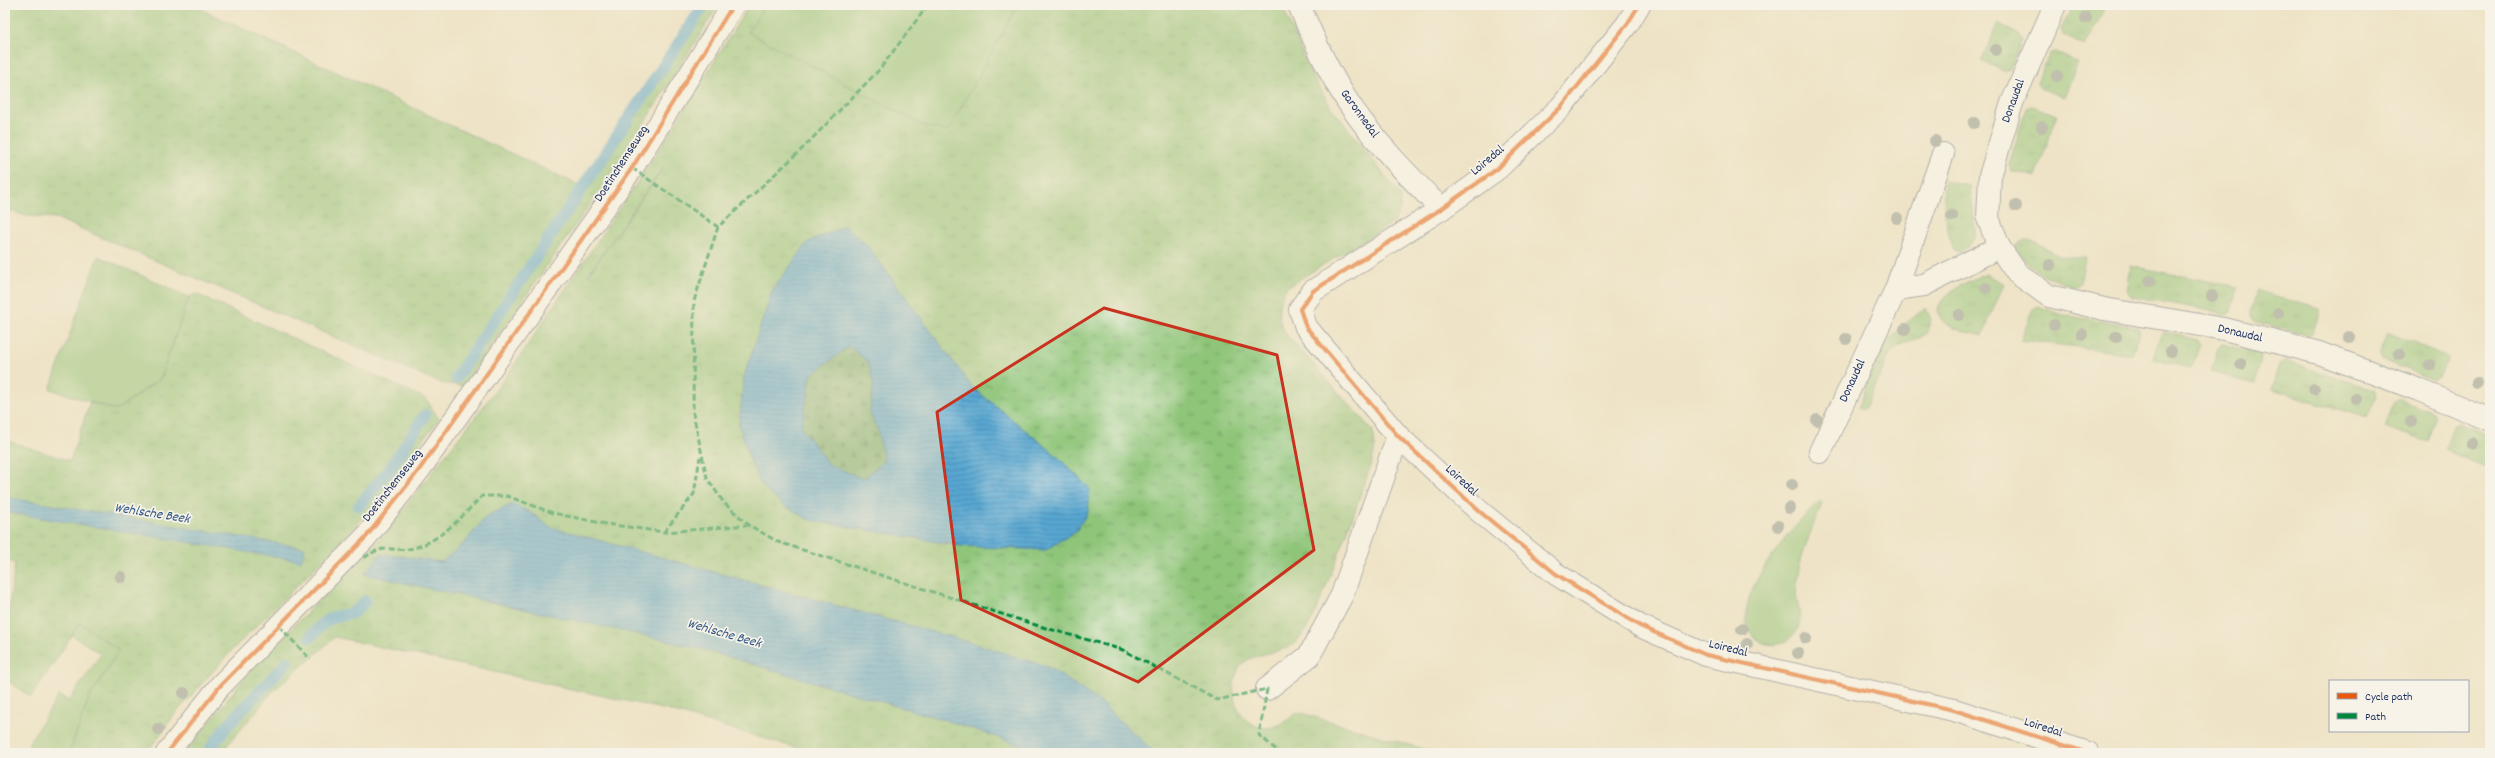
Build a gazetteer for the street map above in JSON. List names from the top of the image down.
{
  "streets": {
    "street": [
      "Donaudal",
      "Garonnedal",
      "Loiredal",
      "Doetinchemseweg"
    ]
  },
  "crossings": [
    ["Garonnedal", "Loiredal"]
  ],
  "water": ["Wehlsche Beek"],
  "legend": ["Cycle path", "Path"]
}
